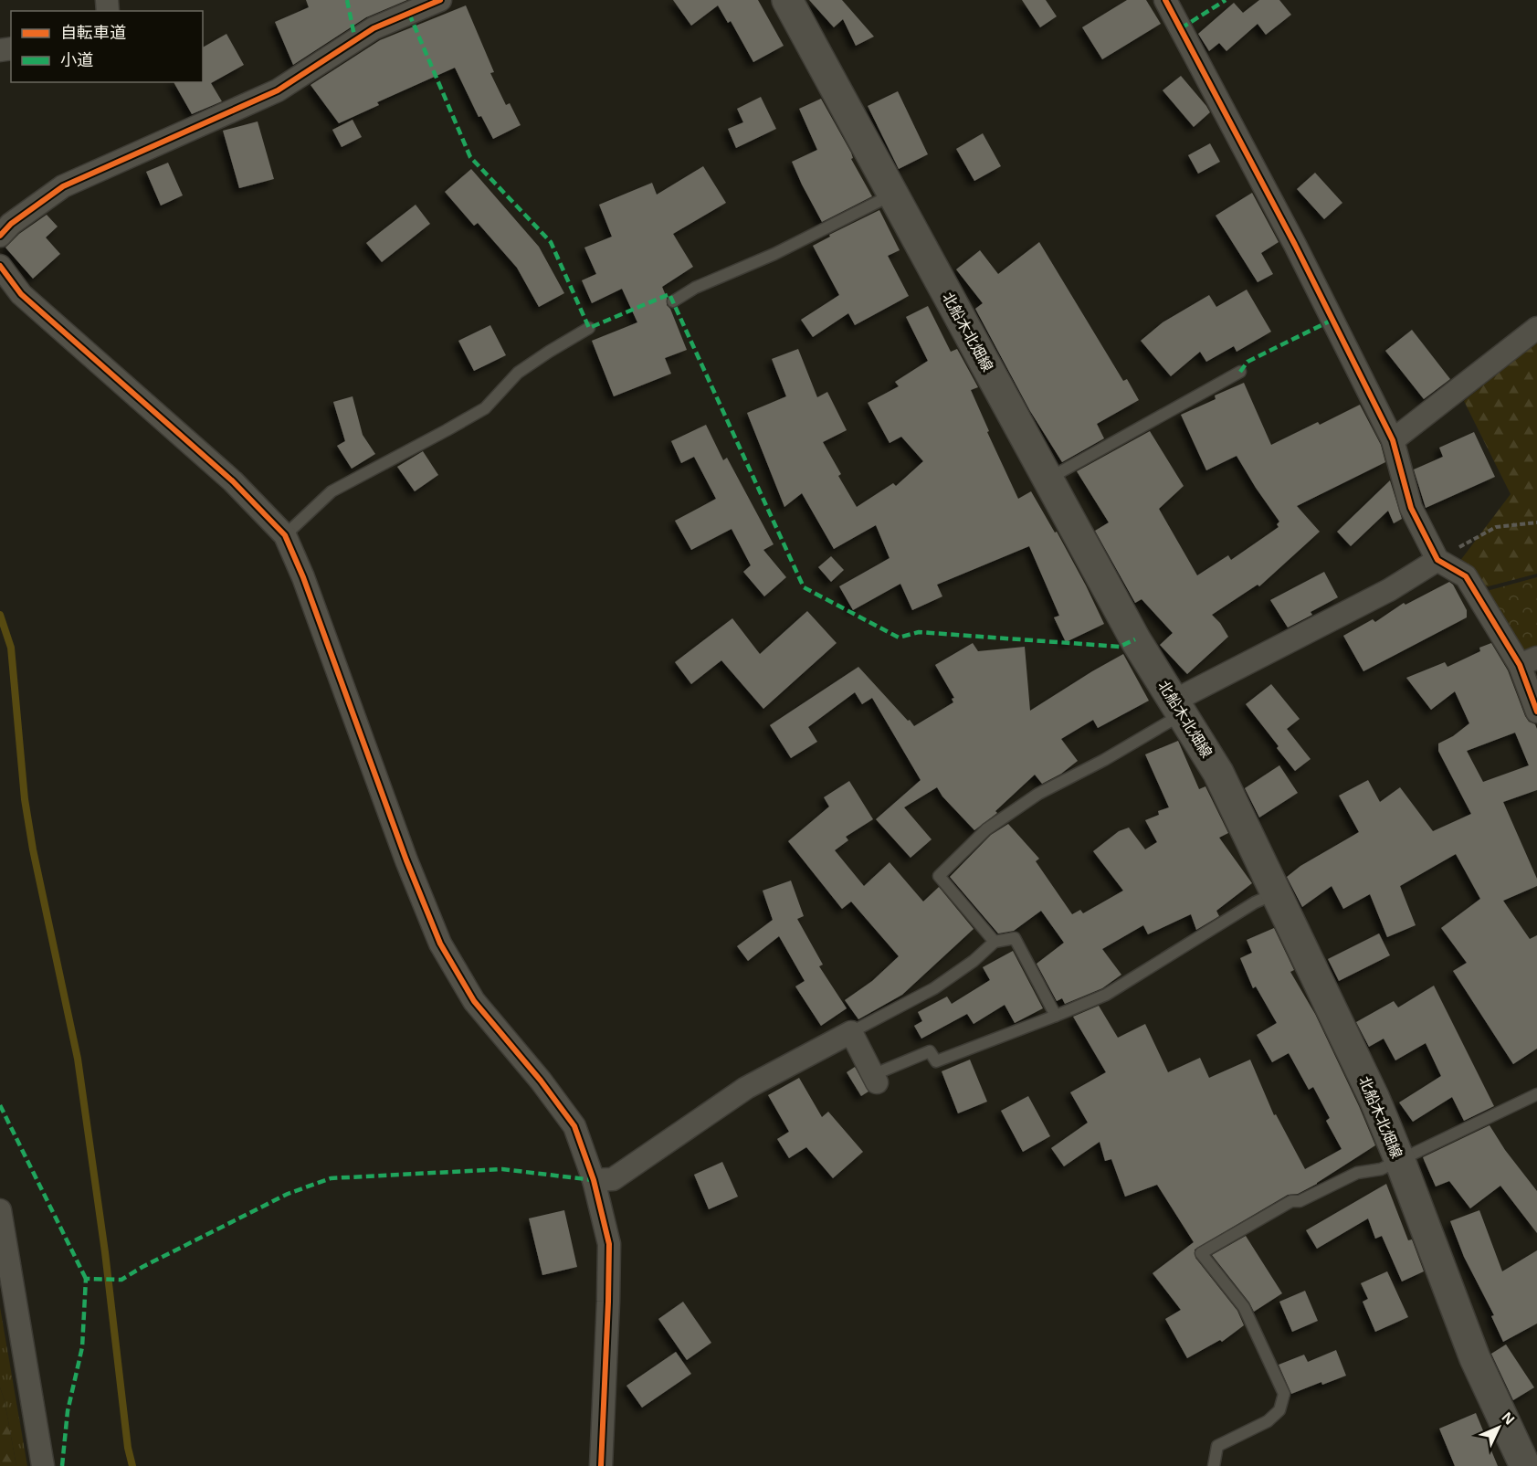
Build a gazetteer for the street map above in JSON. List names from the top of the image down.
{
  "streets": {
    "main road": ["北船木北畑線"]
  },
  "legend": ["自転車道", "小道"],
  "north": "top right"
}
